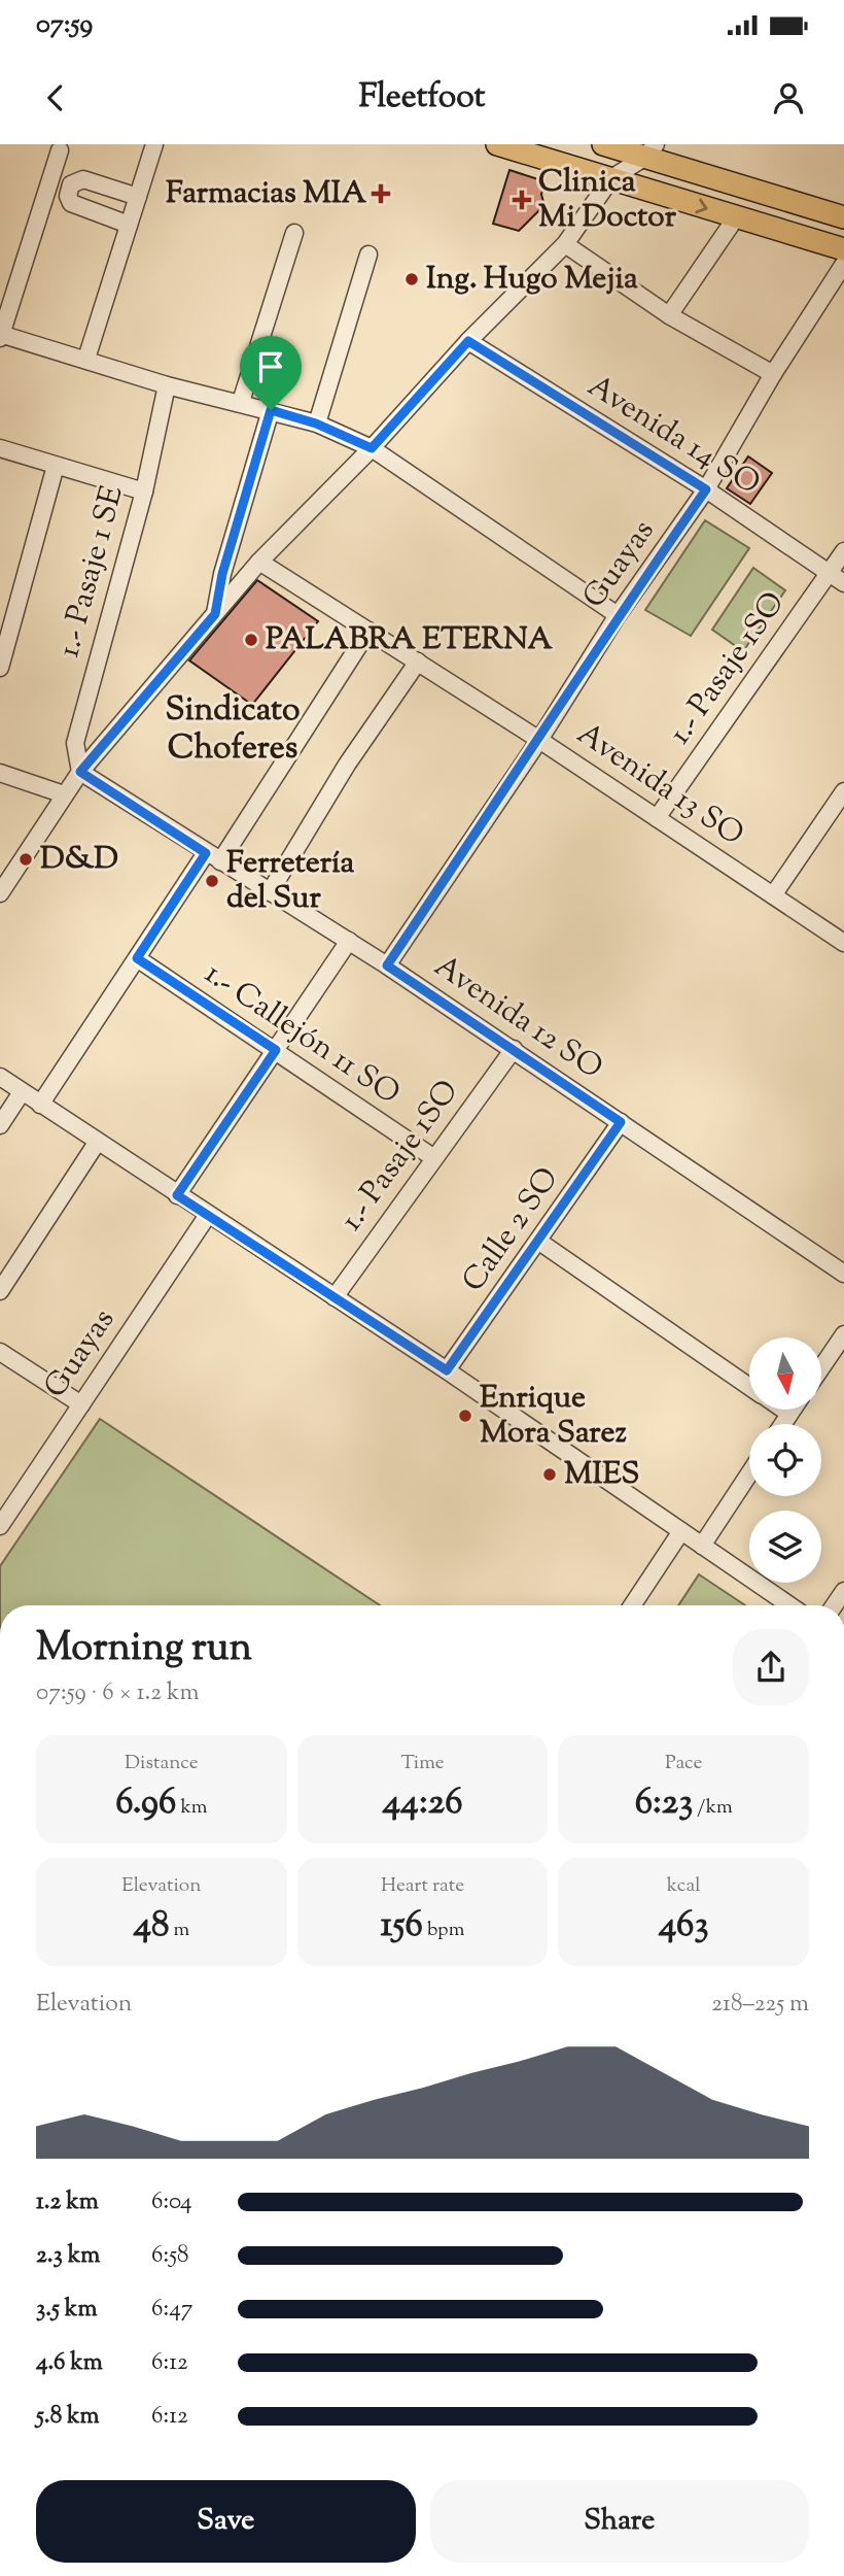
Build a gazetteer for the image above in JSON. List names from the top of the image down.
{
  "streets": {
    "street": [
      "Avenida 14 SO",
      "Guayas",
      "1.- Pasaje 1 SE",
      "1.- Pasaje 1SO",
      "Avenida 13 SO",
      "Avenida 12 SO",
      "1.- Callejón 11 SO",
      "Calle 2 SO"
    ]
  },
  "crossings": [
    ["Avenida 14 SO", "Guayas"],
    ["Avenida 14 SO", "1.- Pasaje 1SO"],
    ["Guayas", "Avenida 13 SO"],
    ["Guayas", "Avenida 12 SO"],
    ["1.- Pasaje 1 SE", "Avenida 12 SO"],
    ["1.- Pasaje 1SO", "Avenida 13 SO"],
    ["1.- Pasaje 1SO", "Avenida 12 SO"],
    ["1.- Pasaje 1SO", "1.- Callejón 11 SO"],
    ["Avenida 12 SO", "Calle 2 SO"]
  ],
  "districts": ["Sindicato Choferes"],
  "places": {
    "health": ["Farmacias MIA", "Clinica Mi Doctor"],
    "other": [
      "Ing. Hugo Mejia",
      "PALABRA ETERNA",
      "D&D",
      "Ferretería del Sur",
      "Enrique Mora Sarez",
      "MIES"
    ]
  },
  "north": "bottom",
  "page": {
    "status": "07:59",
    "header": "Fleetfoot",
    "heading": ["Morning run", "07:59 · 6 × 1.2 km"],
    "stats": [
      ["Distance", "6.96 km"],
      ["Time", "44:26"],
      ["Pace", "6:23 /km"],
      ["Elevation", "48 m"],
      ["Heart rate", "156 bpm"],
      ["kcal", "463"]
    ],
    "chart": ["Elevation", "218–225 m"],
    "list": [
      {
        "name": "1.2 km",
        "note": "6:04"
      },
      {
        "name": "2.3 km",
        "note": "6:58"
      },
      {
        "name": "3.5 km",
        "note": "6:47"
      },
      {
        "name": "4.6 km",
        "note": "6:12"
      },
      {
        "name": "5.8 km",
        "note": "6:12"
      }
    ],
    "buttons": ["Save", "Share"]
  }
}
